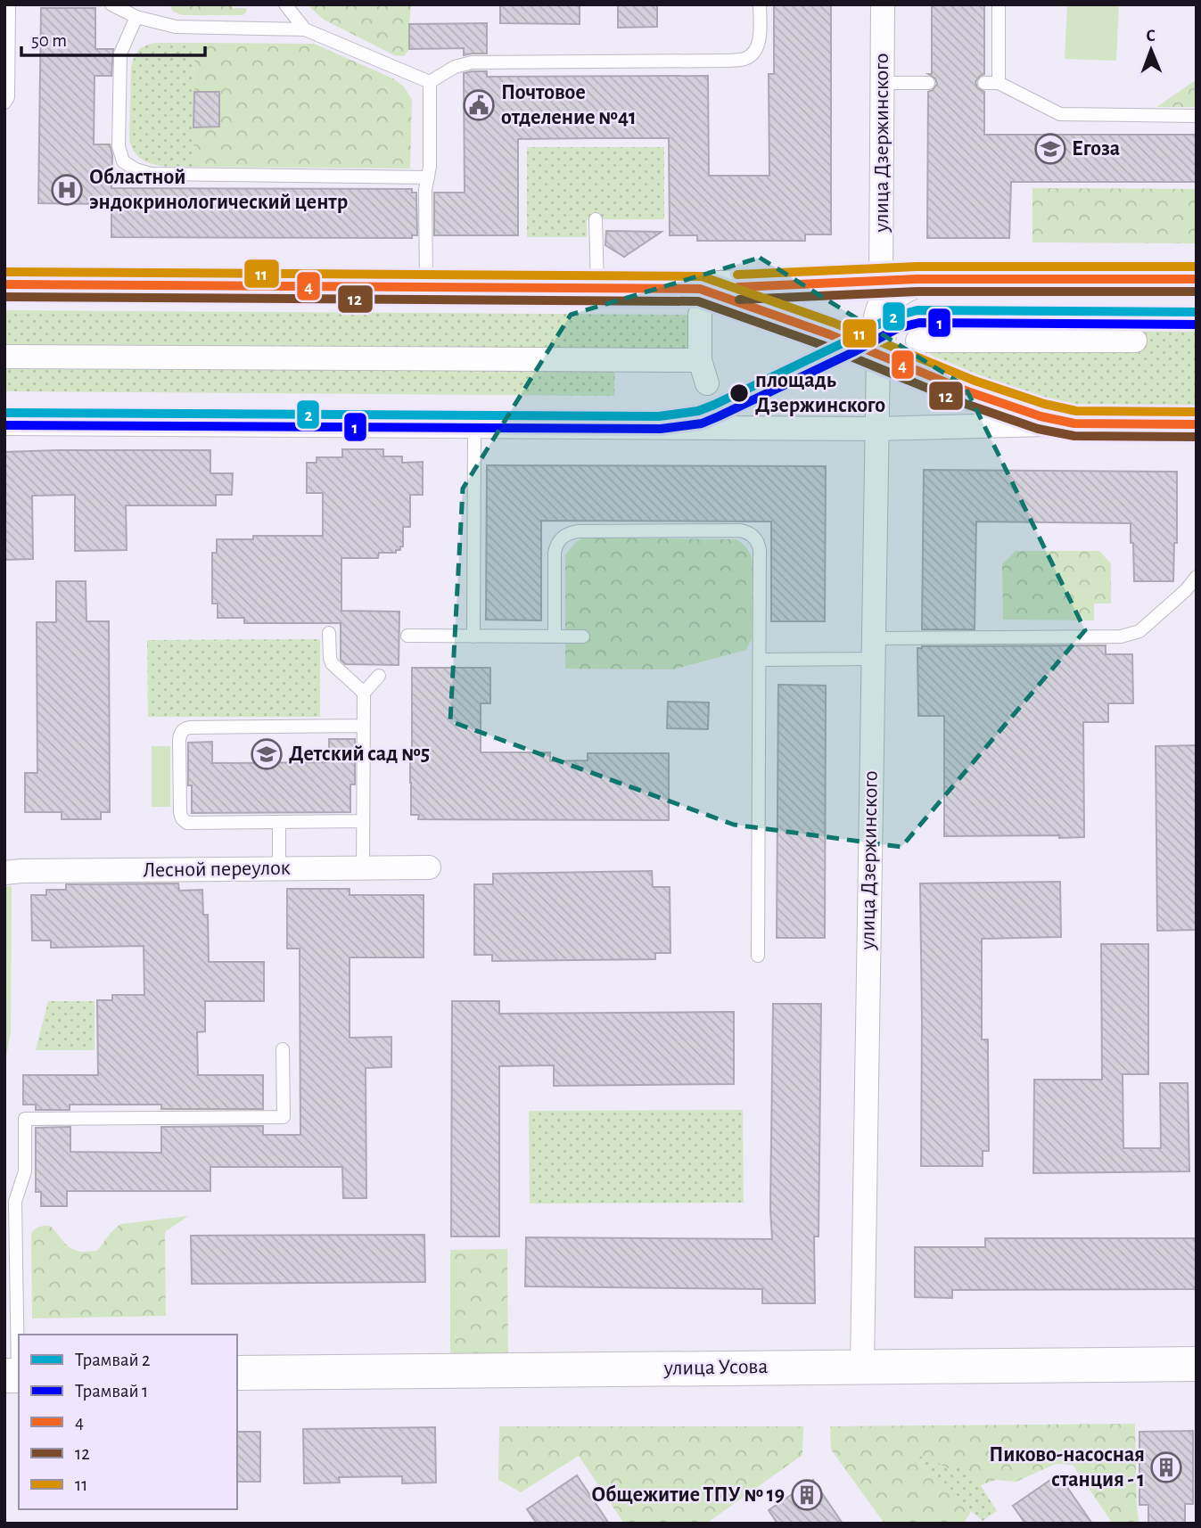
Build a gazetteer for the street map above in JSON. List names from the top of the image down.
{
  "streets": {
    "main road": ["улица Усова"],
    "street": ["улица Дзержинского", "Лесной переулок"]
  },
  "crossings": [
    ["улица Дзержинского", "улица Усова"]
  ],
  "places": {
    "public building": ["Почтовое отделение №41"],
    "school or university": ["Егоза", "Детский сад №5"],
    "hospital": ["Областной эндокринологический центр"],
    "other": ["площадь Дзержинского"],
    "building": ["Пиково-насосная станция - 1", "Общежитие ТПУ № 19"]
  },
  "lines": [
    "transit line 11",
    "transit line 4",
    "transit line 12",
    "tram line 2",
    "tram line 1"
  ],
  "legend": [
    "Трамвай 2",
    "Трамвай 1",
    "4",
    "12",
    "11"
  ],
  "scale_bar": "50 m",
  "north": "top"
}
